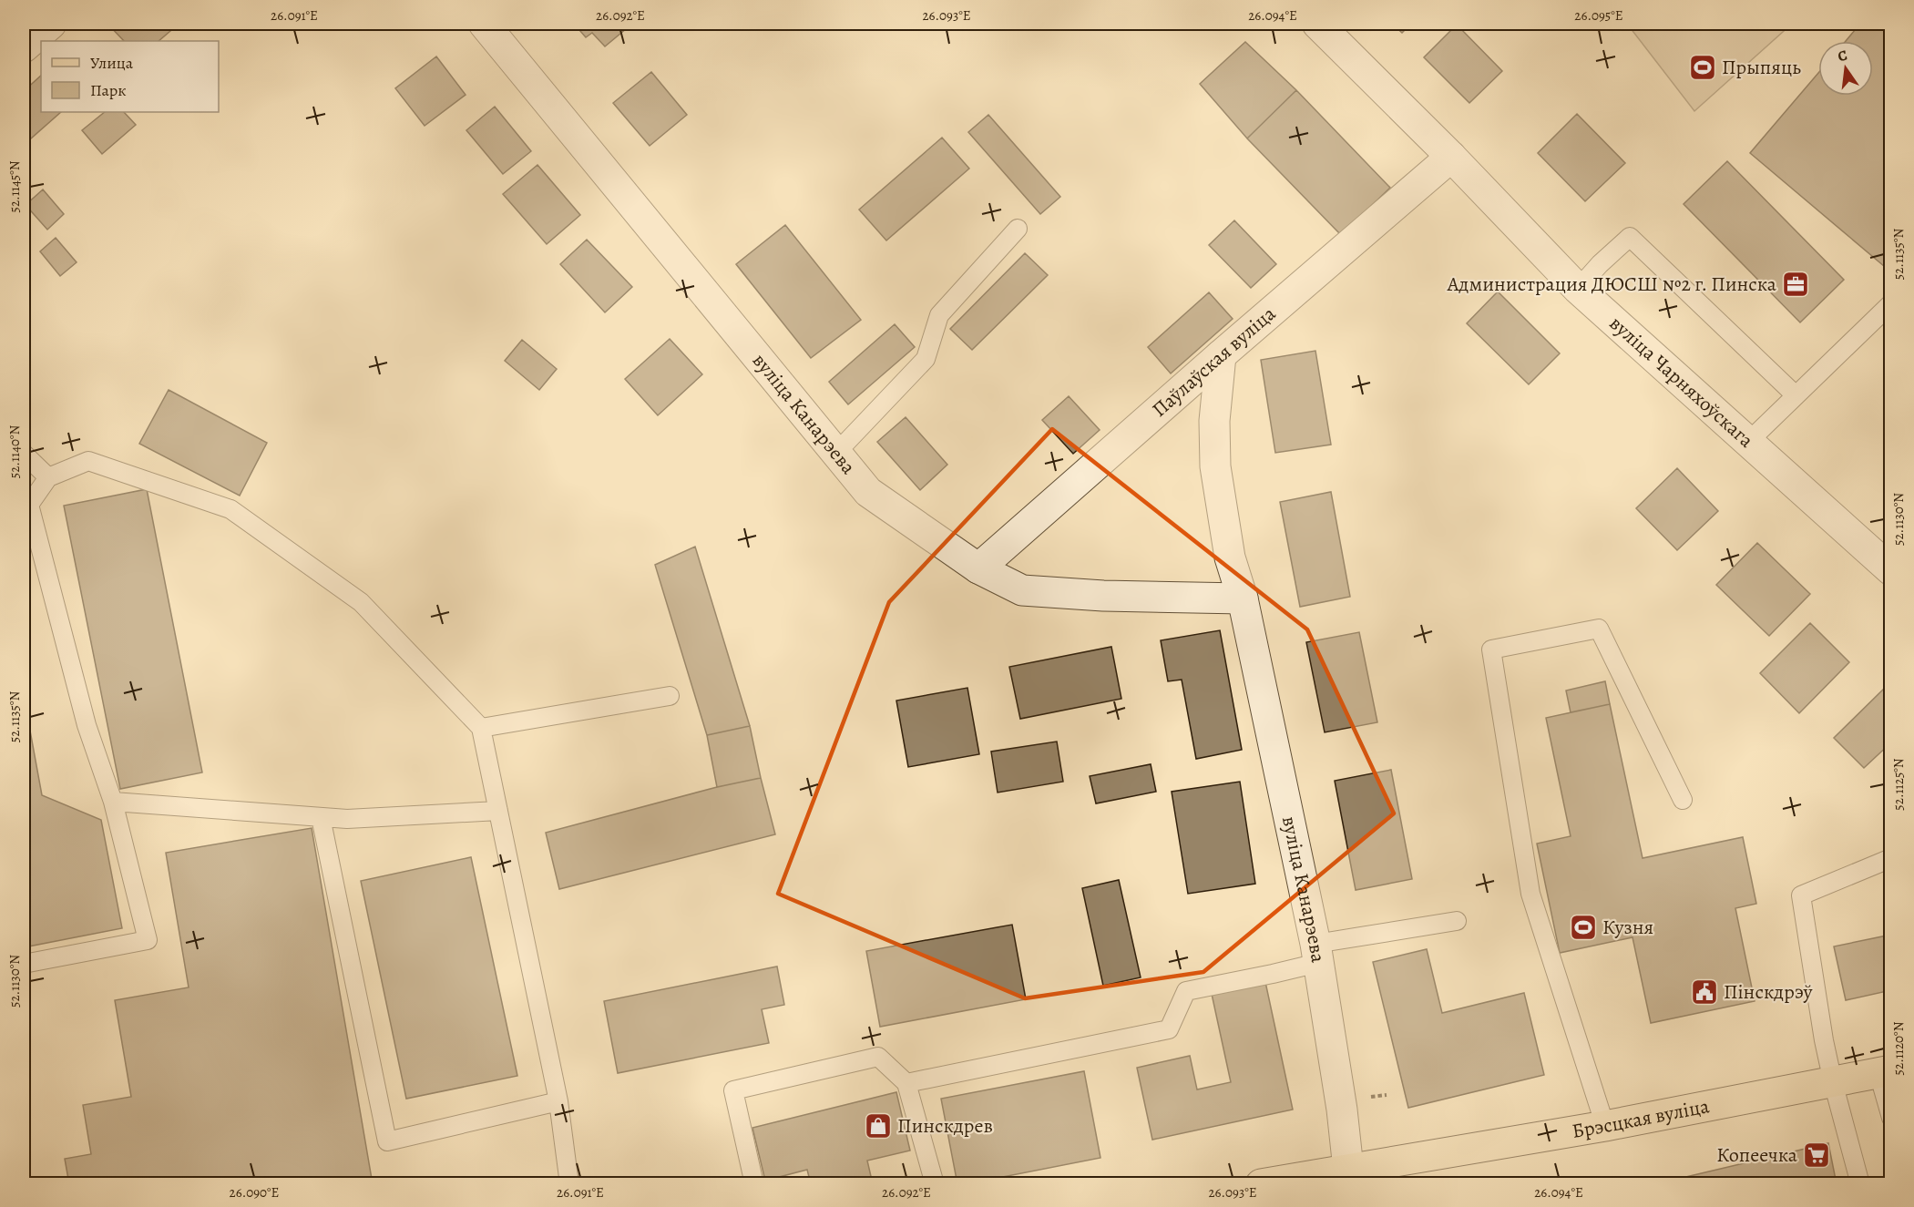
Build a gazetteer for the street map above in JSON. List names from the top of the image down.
{
  "streets": {
    "main road": ["Брэсцкая вуліца"],
    "street": ["Паўлаўская вуліца", "вуліца Чарняхоўскага", "вуліца Канарэева"]
  },
  "crossings": [
    ["Паўлаўская вуліца", "вуліца Чарняхоўскага"],
    ["Паўлаўская вуліца", "вуліца Канарэева"],
    ["вуліца Канарэева", "Брэсцкая вуліца"]
  ],
  "places": {
    "sports": ["Прыпяць", "Кузня"],
    "office": ["Администрация ДЮСШ №2 г. Пинска"],
    "public building": ["Пінскдрэў"],
    "shop": ["Пинскдрев"],
    "supermarket": ["Копеечка"]
  },
  "legend": ["Улица", "Парк"],
  "north": "top",
  "coordinates": [
    "26.091°E",
    "26.092°E",
    "26.093°E",
    "26.094°E",
    "26.095°E",
    "52.1145°N",
    "52.1135°N",
    "52.1140°N",
    "52.1130°N",
    "52.1125°N",
    "52.1120°N",
    "26.090°E"
  ]
}
